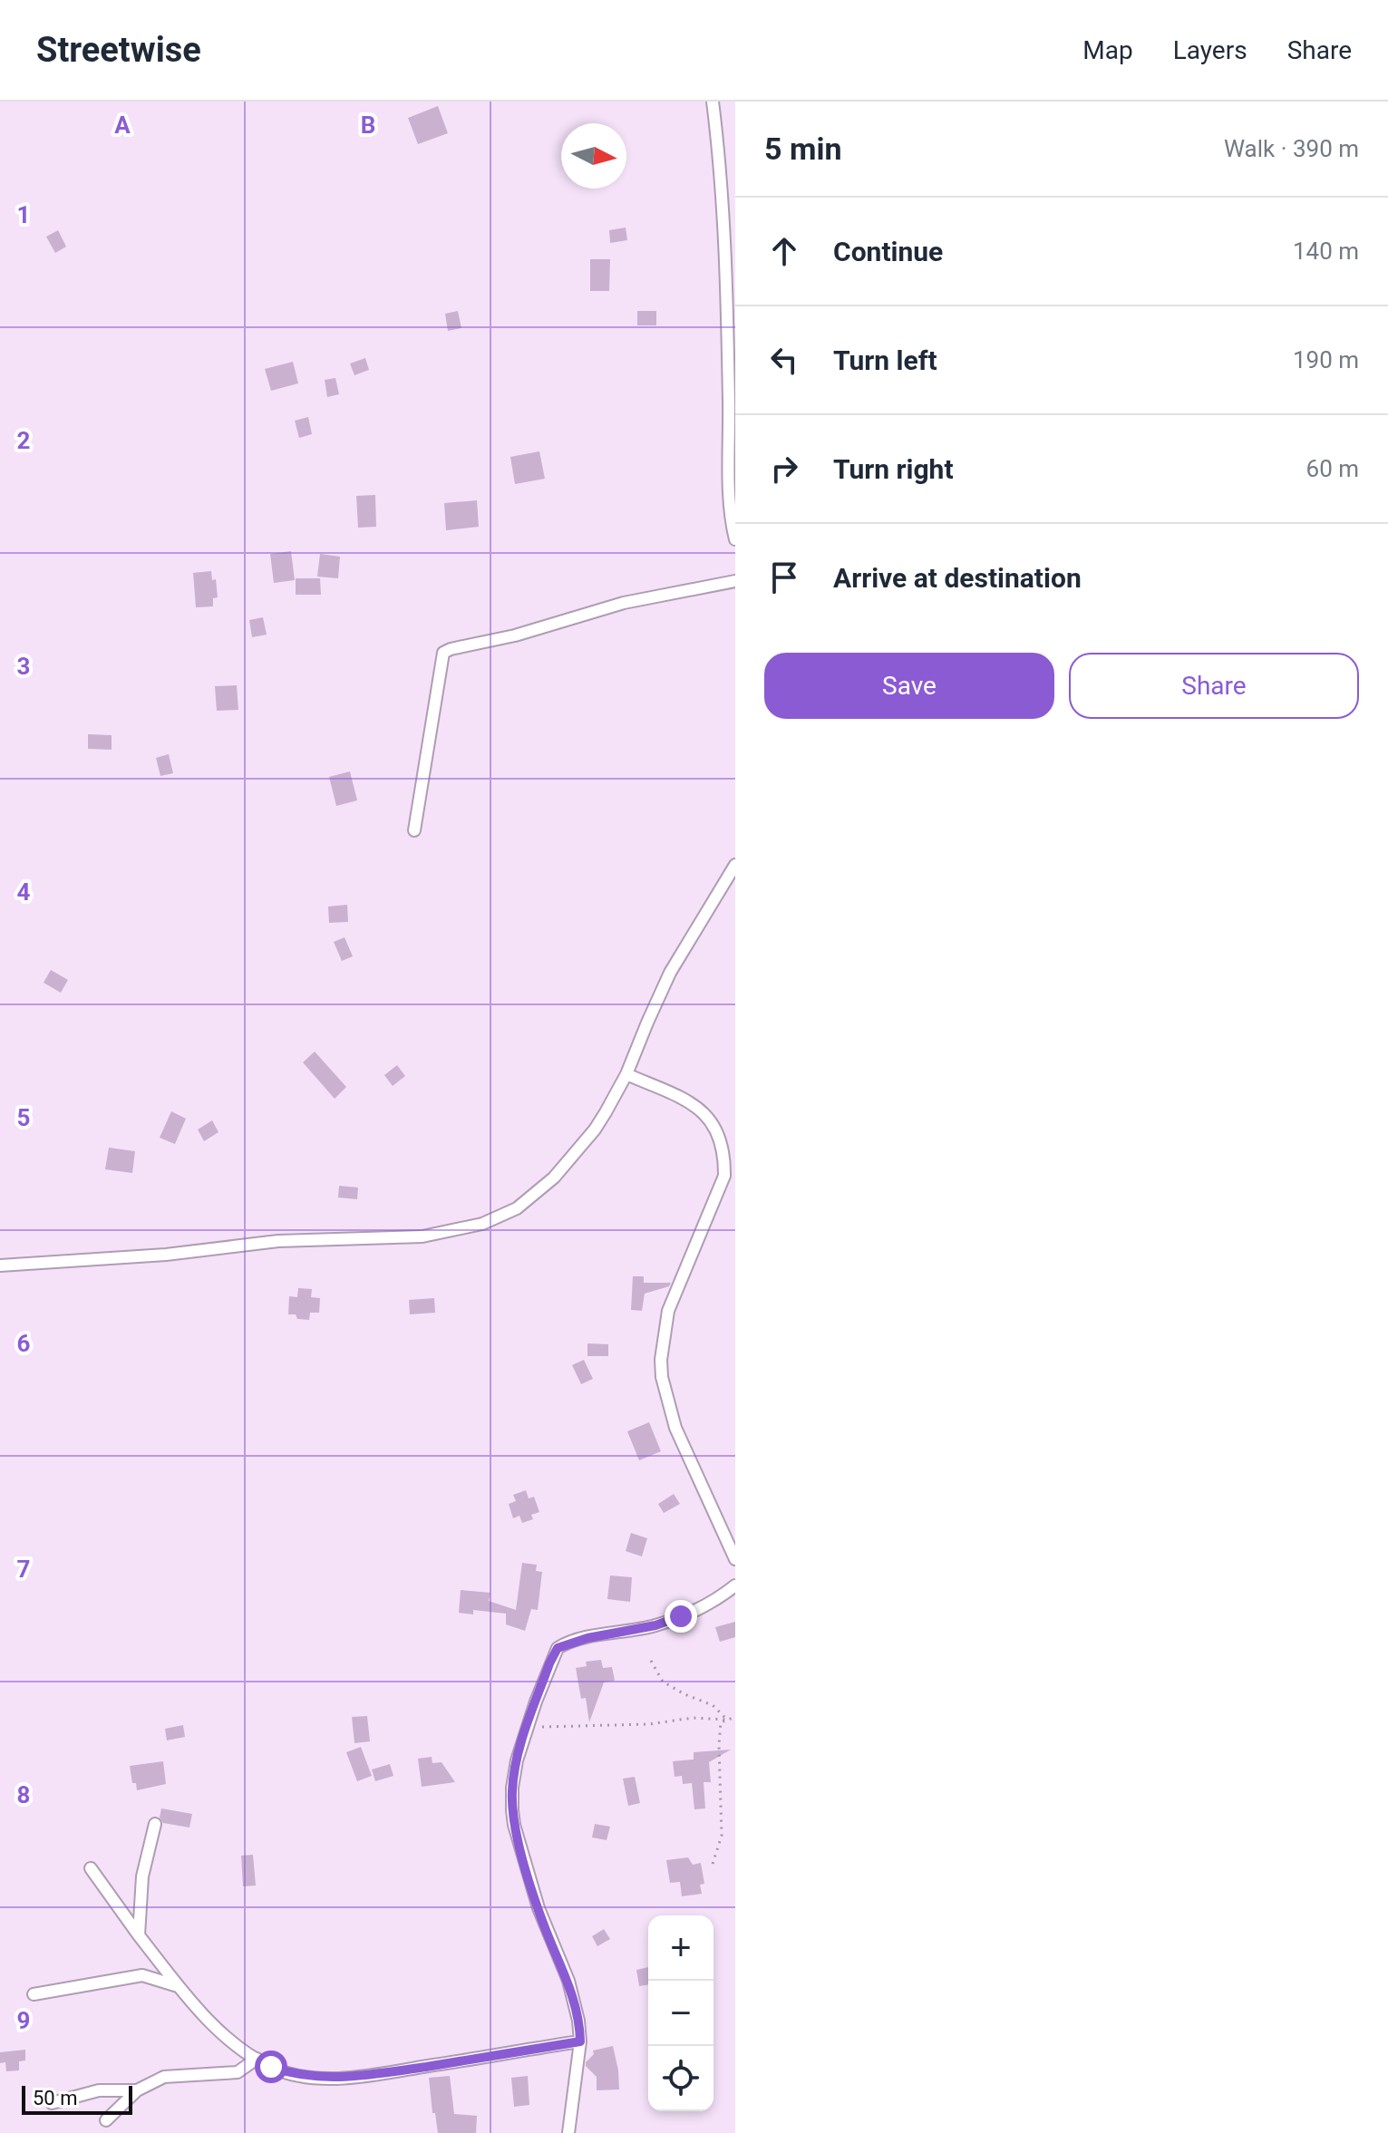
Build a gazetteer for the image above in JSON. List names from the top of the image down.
{
  "scale_bar": "50 m",
  "north": "right",
  "page": {
    "header": "Streetwise",
    "nav": ["Map", "Layers", "Share"],
    "heading": ["5 min", "Walk · 390 m"],
    "list": [
      ["Continue", "140 m"],
      ["Turn left", "190 m"],
      ["Turn right", "60 m"],
      "Arrive at destination"
    ],
    "buttons": ["Save", "Share"],
    "map_buttons": ["+", "−"],
    "scale": "50 m"
  },
  "grid": {
    "columns": ["A", "B"],
    "rows": [
      "1",
      "2",
      "3",
      "4",
      "5",
      "6",
      "7",
      "8",
      "9"
    ]
  }
}
